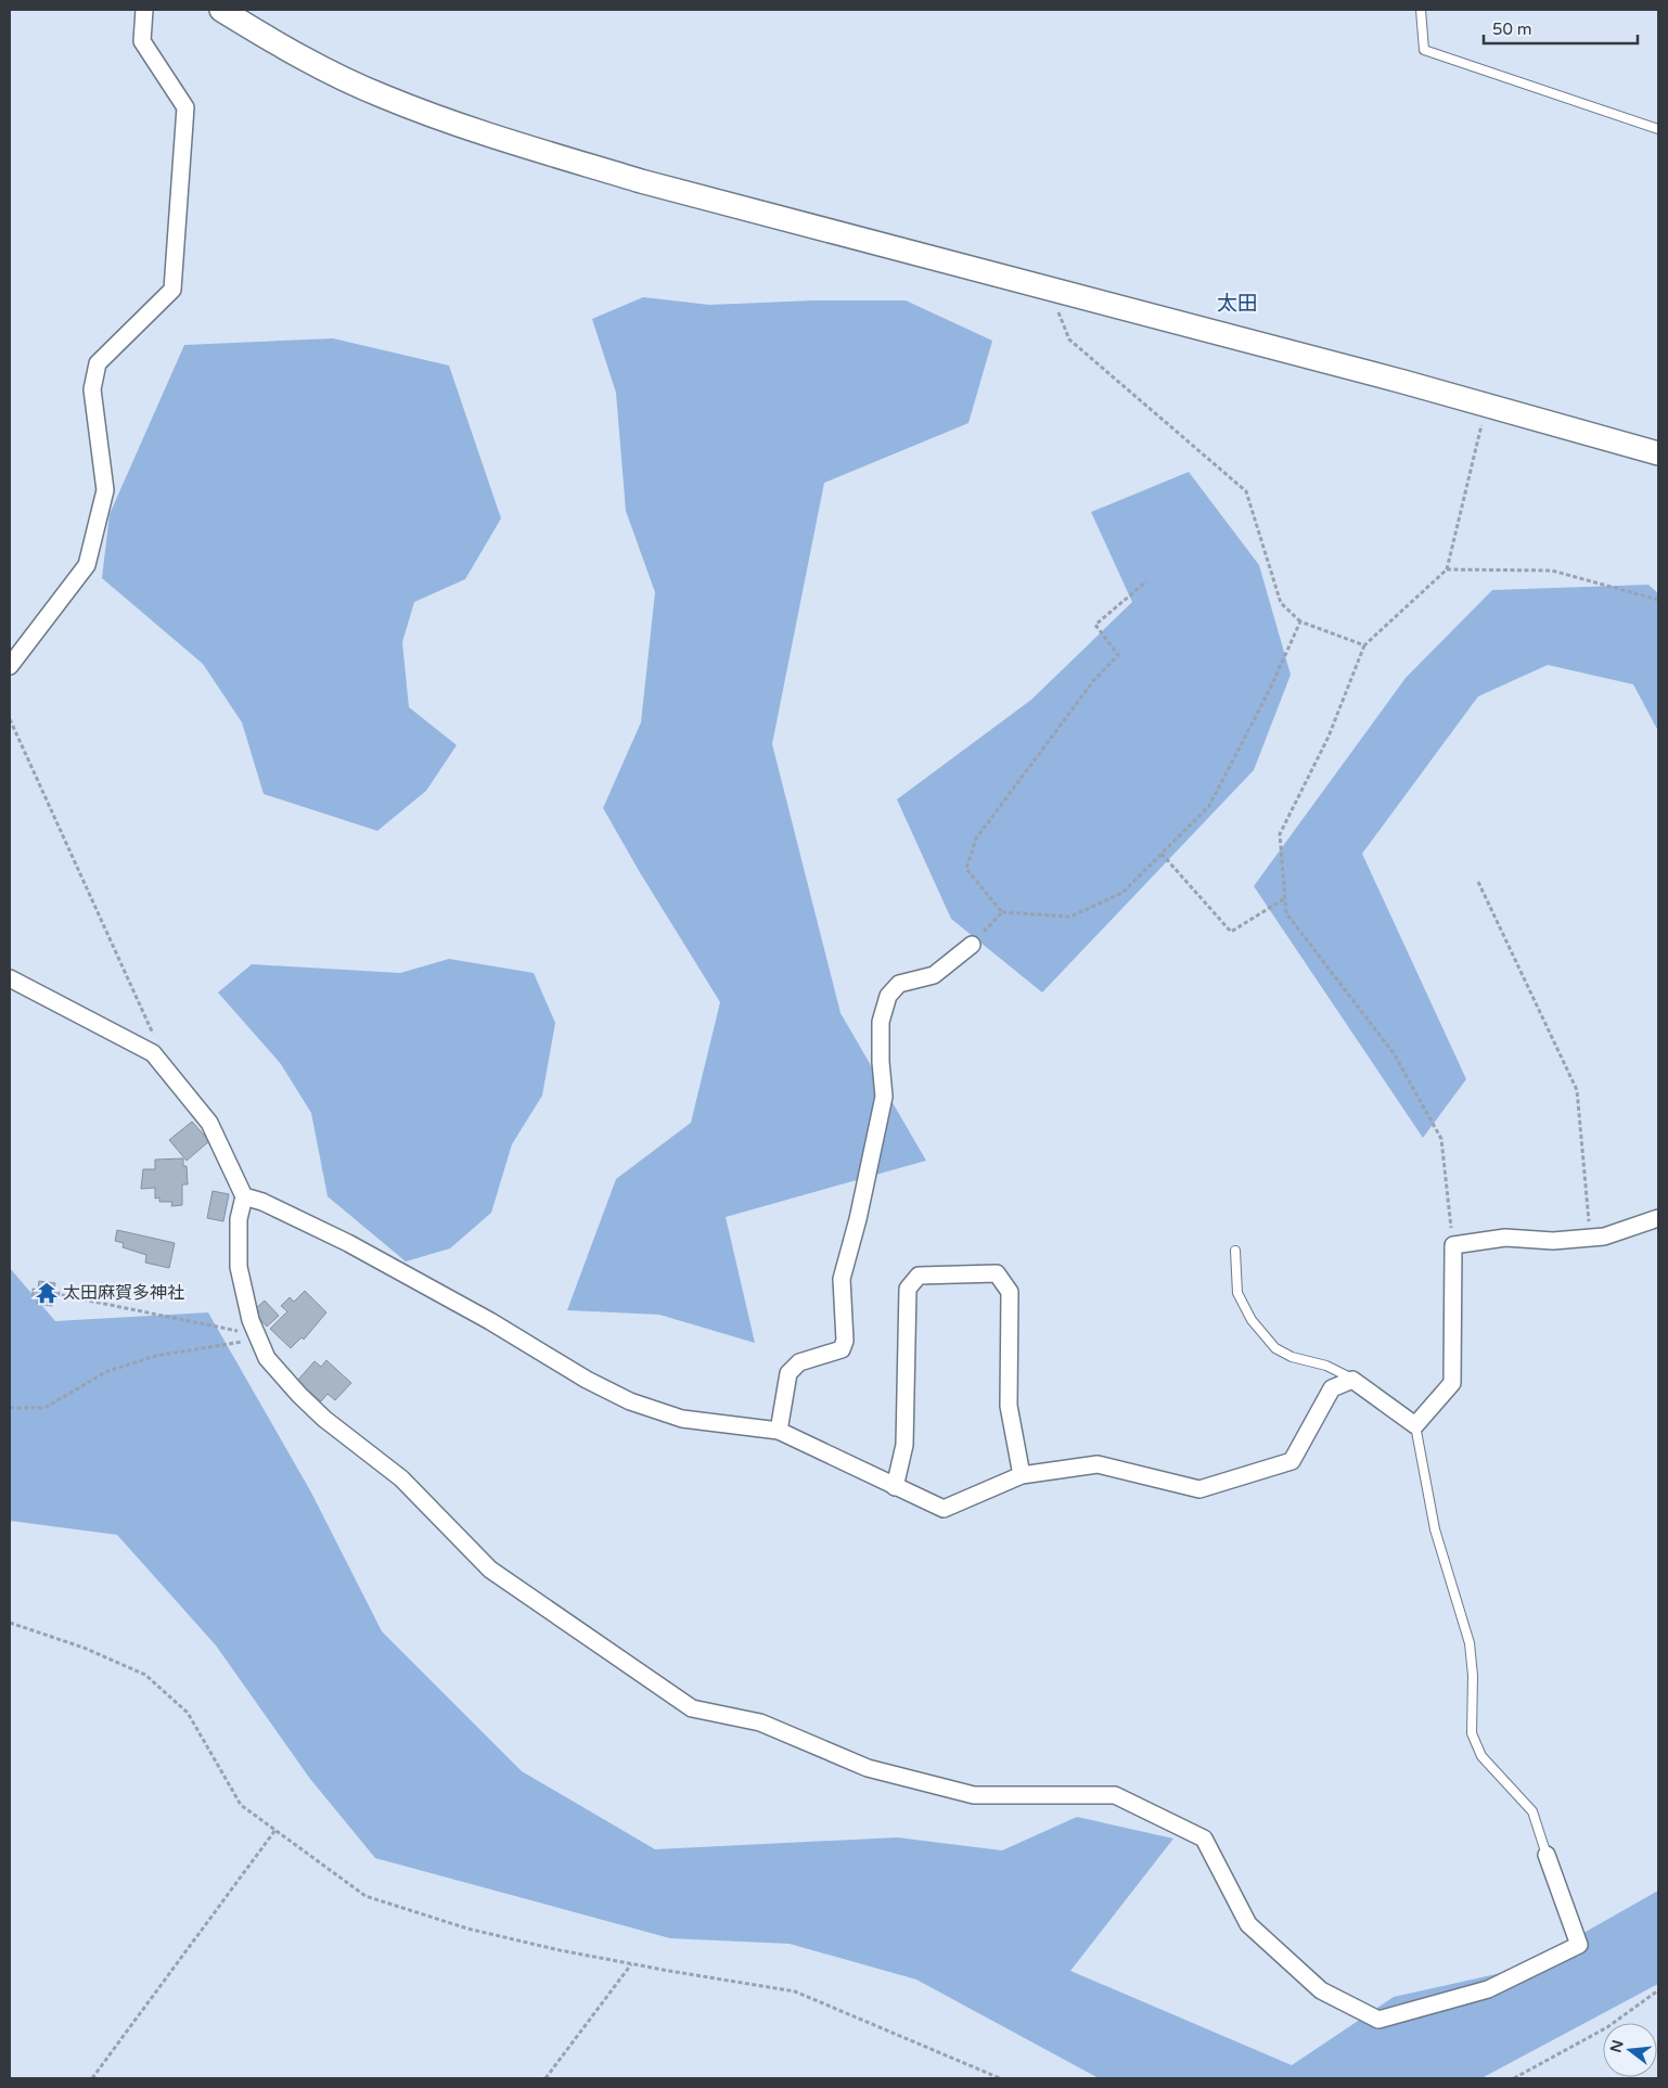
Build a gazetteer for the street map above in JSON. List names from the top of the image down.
{
  "districts": ["太田"],
  "places": {
    "temple": ["太田麻賀多神社"]
  },
  "scale_bar": "50 m",
  "north": "left"
}
